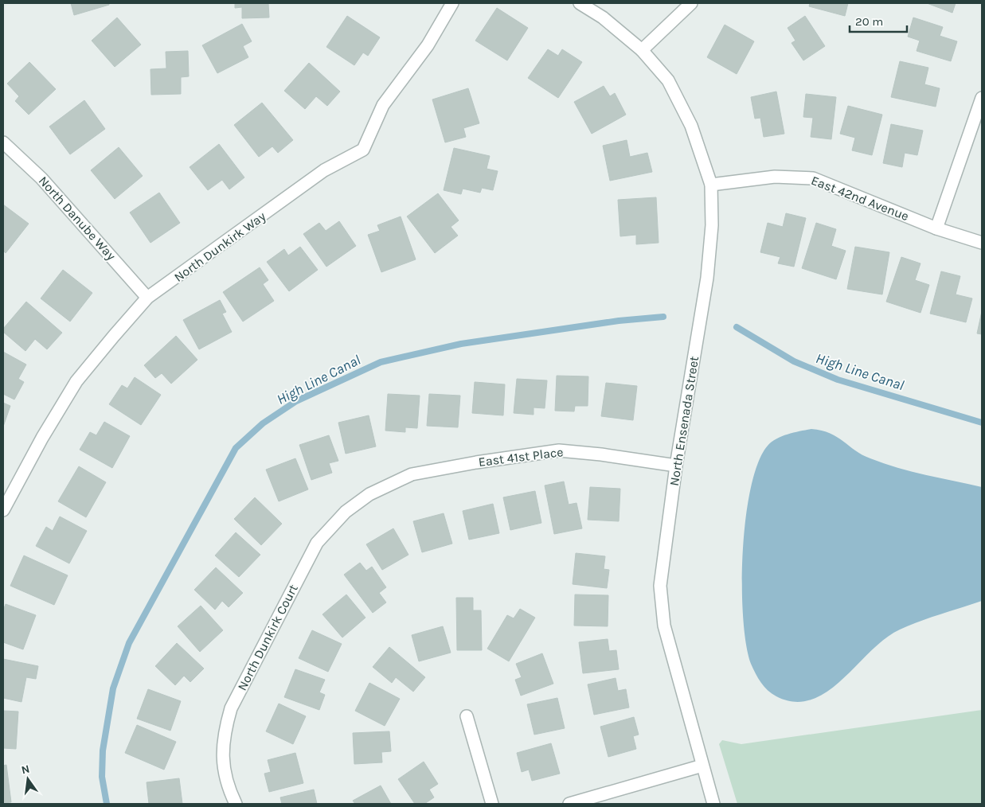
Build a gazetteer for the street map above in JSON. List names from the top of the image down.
{
  "streets": {
    "street": [
      "East 42nd Avenue",
      "North Danube Way",
      "North Dunkirk Way",
      "North Ensenada Street",
      "East 41st Place",
      "North Dunkirk Court"
    ]
  },
  "crossings": [
    ["East 42nd Avenue", "North Ensenada Street"],
    ["North Danube Way", "North Dunkirk Way"],
    ["North Ensenada Street", "East 41st Place"],
    ["East 41st Place", "North Dunkirk Court"]
  ],
  "water": ["High Line Canal"],
  "scale_bar": "20 m",
  "north": "top"
}
